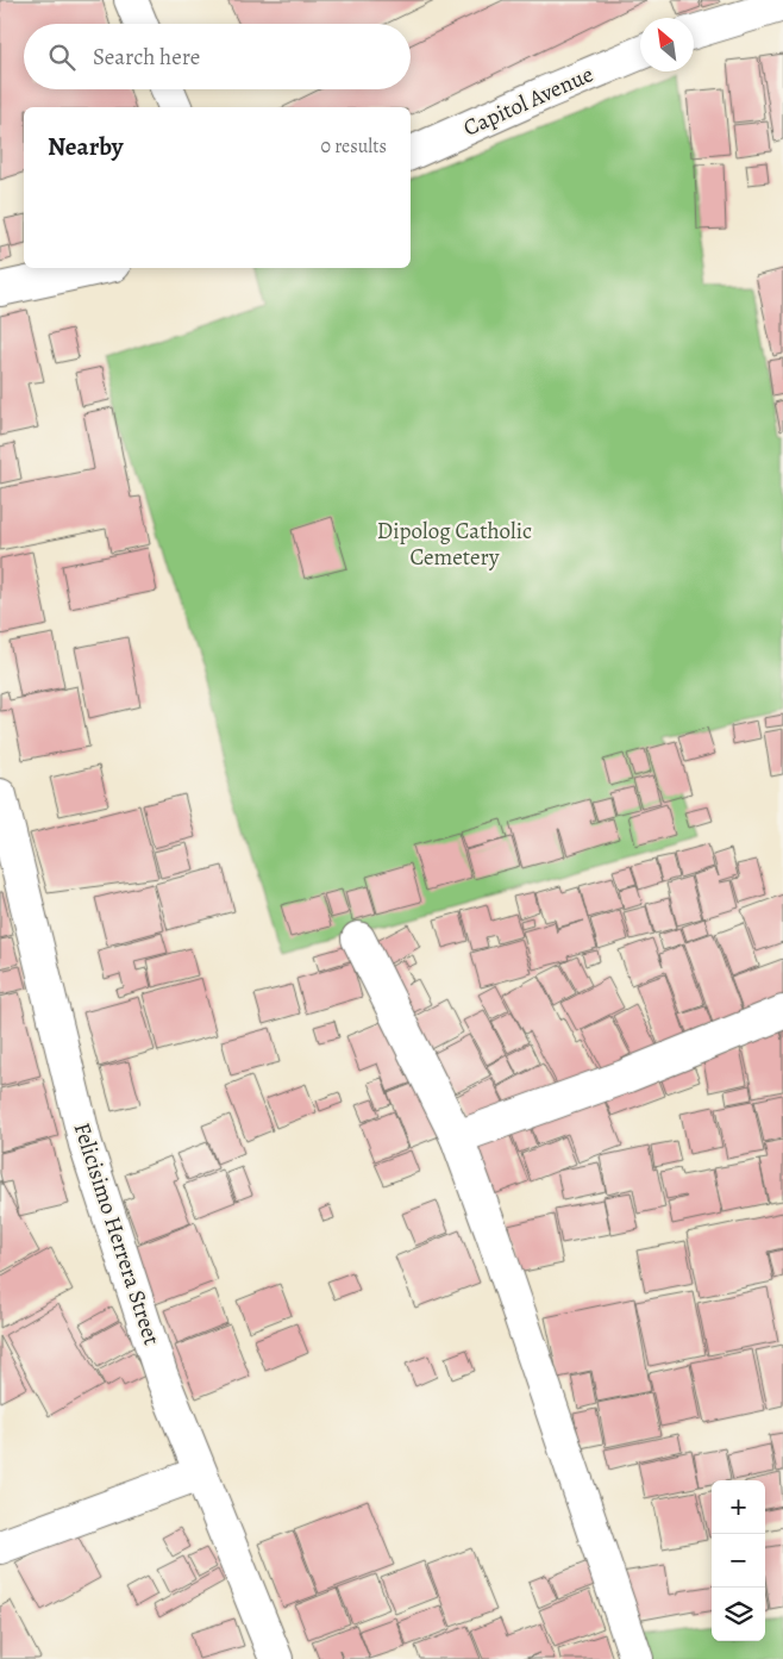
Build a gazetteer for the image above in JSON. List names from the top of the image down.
{
  "streets": {
    "street": ["Capitol Avenue", "Felicisimo Herrera Street"]
  },
  "parks": ["Dipolog Catholic Cemetery"],
  "north": "top left",
  "page": {
    "search": "Search here",
    "heading": ["Nearby", "0 results"],
    "map_buttons": ["+", "−"]
  }
}
